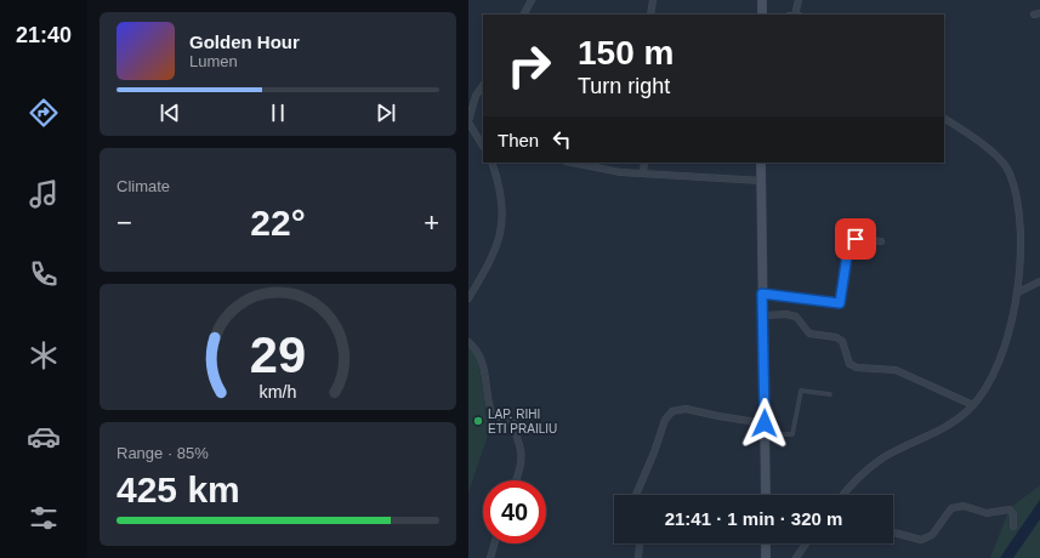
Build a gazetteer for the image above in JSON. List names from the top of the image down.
{
  "places": ["LAP. RIHI ETI PRAILIU"],
  "page": {
    "tabs": "21:40",
    "turn": ["150 m", "Turn right"],
    "song": ["Golden Hour", "Lumen"],
    "then": "Then",
    "tile": [
      "Climate",
      ["Range · 85%", "425 km"]
    ],
    "heat": ["−", "22°", "+"],
    "limit": "40",
    "trip": "21:41 · 1 min · 320 m",
    "gauge": ["29", "km/h"]
  }
}
